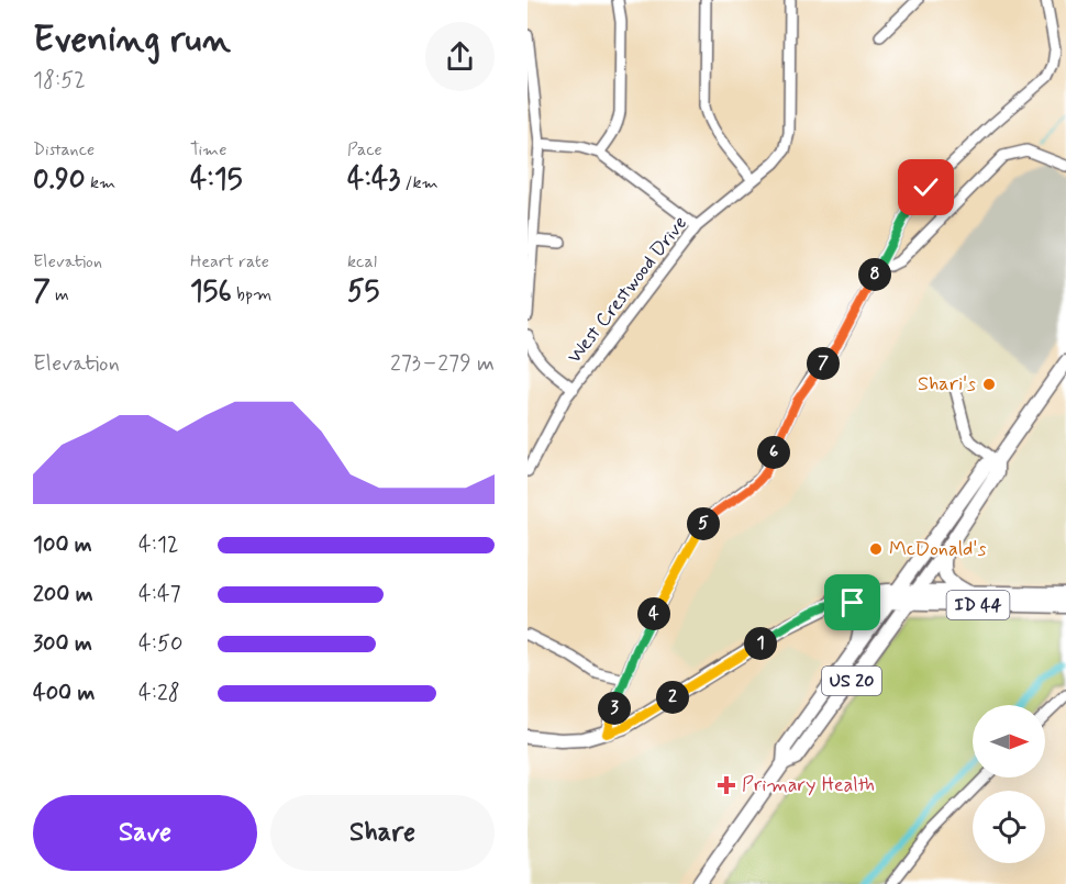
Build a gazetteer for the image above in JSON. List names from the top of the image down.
{
  "streets": {
    "main road": ["ID 44", "US 20"],
    "street": ["West Crestwood Drive"]
  },
  "crossings": [
    ["ID 44", "US 20"]
  ],
  "places": {
    "other": ["Shari's", "McDonald's"],
    "health": ["Primary Health"]
  },
  "north": "right",
  "page": {
    "heading": ["Evening run", "18:52"],
    "stats": [
      ["Distance", "0.90 km"],
      ["Time", "4:15"],
      ["Pace", "4:43 /km"],
      ["Elevation", "7 m"],
      ["Heart rate", "156 bpm"],
      ["kcal", "55"]
    ],
    "pins": [
      "8",
      "7",
      "6",
      "5",
      "4",
      "1",
      "2",
      "3"
    ],
    "chart": ["Elevation", "273–279 m"],
    "list": [
      {
        "name": "100 m",
        "note": "4:12"
      },
      {
        "name": "200 m",
        "note": "4:47"
      },
      {
        "name": "300 m",
        "note": "4:50"
      },
      {
        "name": "400 m",
        "note": "4:28"
      }
    ],
    "buttons": ["Save", "Share"]
  }
}
